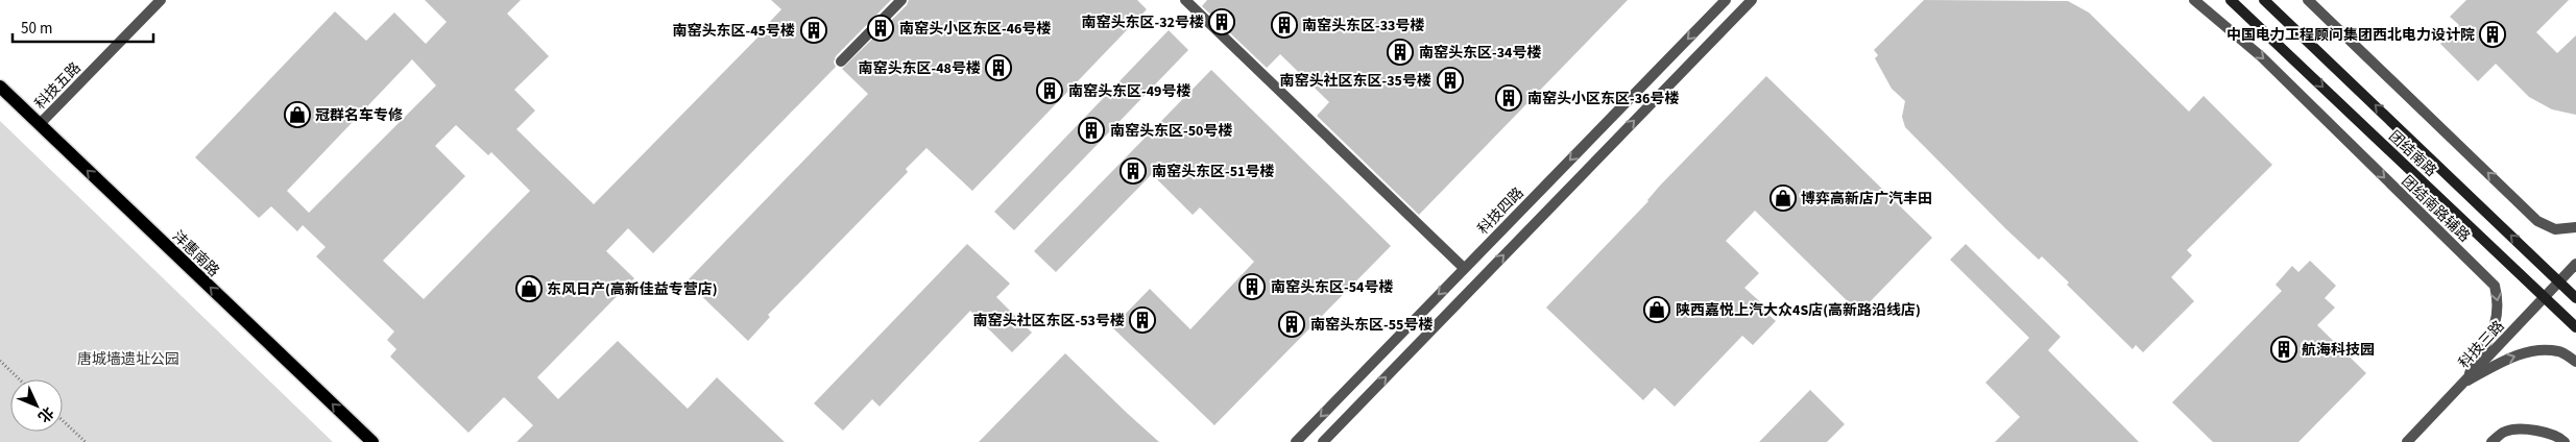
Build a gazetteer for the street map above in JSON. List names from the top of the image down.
{
  "streets": {
    "main road": ["团结南路", "沣惠南路"],
    "street": [
      "科技五路",
      "团结南路辅路",
      "科技四路",
      "科技三路"
    ]
  },
  "crossings": [
    ["科技五路", "沣惠南路"],
    ["团结南路", "科技三路"],
    ["团结南路辅路", "科技三路"]
  ],
  "one_way": ["沣惠南路"],
  "parks": ["唐城墙遗址公园"],
  "places": {
    "building": [
      "南窑头东区-32号楼",
      "南窑头东区-33号楼",
      "南窑头小区东区-46号楼",
      "南窑头东区-45号楼",
      "中国电力工程顾问集团西北电力设计院",
      "南窑头东区-34号楼",
      "南窑头东区-48号楼",
      "南窑头社区东区-35号楼",
      "南窑头东区-49号楼",
      "南窑头小区东区-36号楼",
      "南窑头东区-50号楼",
      "南窑头东区-51号楼",
      "南窑头东区-54号楼",
      "南窑头社区东区-53号楼",
      "南窑头东区-55号楼",
      "航海科技园"
    ],
    "shop": [
      "冠群名车专修",
      "博弈高新店广汽丰田",
      "东风日产(高新佳益专营店)",
      "陕西嘉悦上汽大众4S店(高新路沿线店)"
    ]
  },
  "scale_bar": "50 m",
  "north": "bottom right"
}
